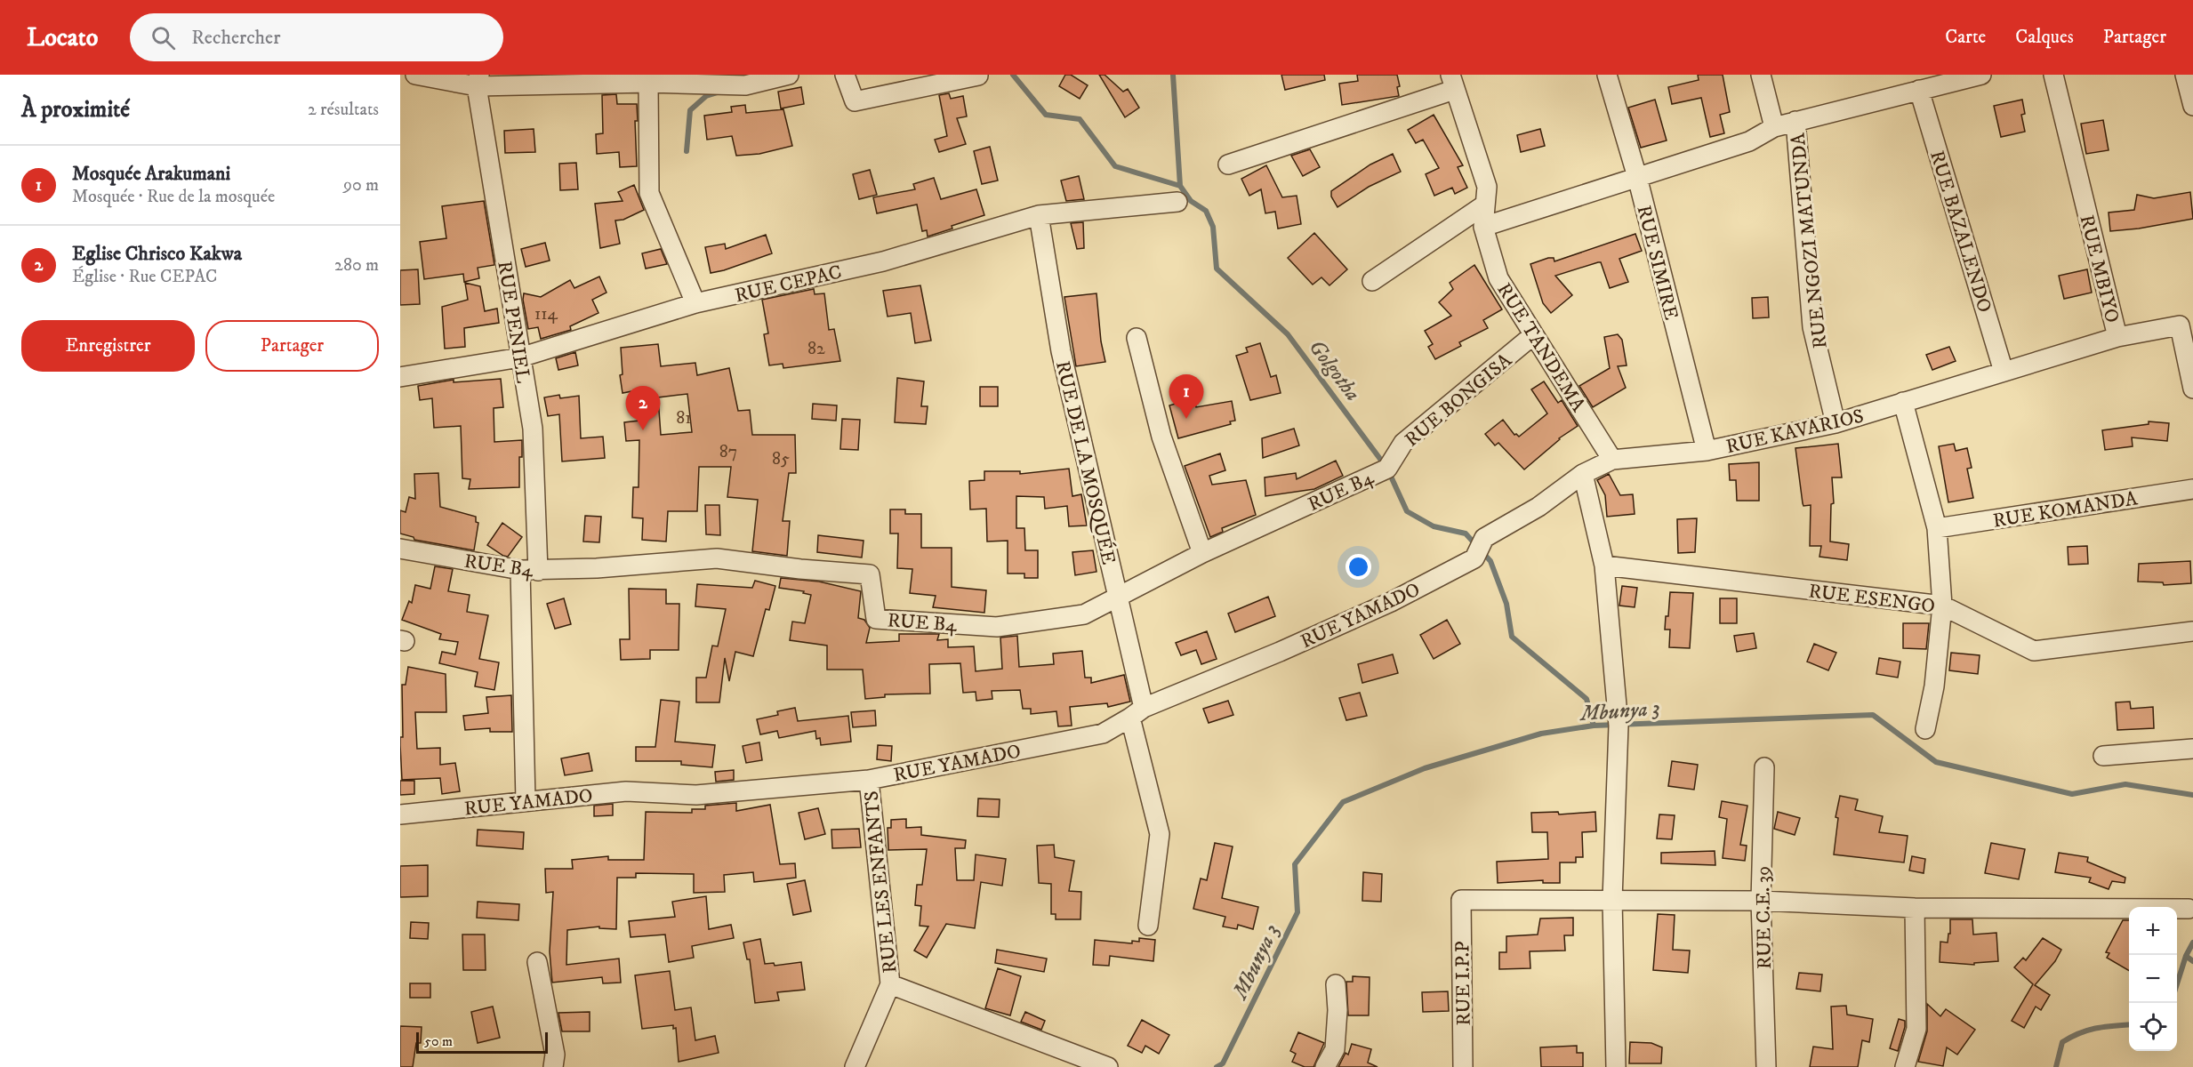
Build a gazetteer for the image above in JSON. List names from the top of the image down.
{
  "streets": {
    "street": [
      "RUE BAZALENDO",
      "RUE NGOZI MATUNDA",
      "RUE SIMIRE",
      "RUE MBIYO",
      "RUE CEPAC",
      "RUE PENIEL",
      "RUE TANDEMA",
      "RUE BONGISA",
      "RUE KAVARIOS",
      "RUE DE LA MOSQUÉE",
      "RUE B4",
      "RUE KOMANDA",
      "RUE ESENGO",
      "RUE YAMADO",
      "RUE LES ENFANTS",
      "RUE C.E. 39",
      "RUE I.P.P"
    ]
  },
  "crossings": [
    ["RUE BAZALENDO", "RUE KAVARIOS"],
    ["RUE NGOZI MATUNDA", "RUE KAVARIOS"],
    ["RUE SIMIRE", "RUE KAVARIOS"],
    ["RUE MBIYO", "RUE KAVARIOS"],
    ["RUE CEPAC", "RUE PENIEL"],
    ["RUE CEPAC", "RUE DE LA MOSQUÉE"],
    ["RUE PENIEL", "RUE B4"],
    ["RUE PENIEL", "RUE YAMADO"],
    ["RUE TANDEMA", "RUE BONGISA"],
    ["RUE TANDEMA", "RUE KAVARIOS"],
    ["RUE BONGISA", "RUE B4"],
    ["RUE KAVARIOS", "RUE YAMADO"],
    ["RUE DE LA MOSQUÉE", "RUE B4"],
    ["RUE DE LA MOSQUÉE", "RUE YAMADO"],
    ["RUE YAMADO", "RUE LES ENFANTS"]
  ],
  "water": ["Golgotha", "Mbunya 3"],
  "house_numbers": [
    "114",
    "82",
    "81",
    "87",
    "85"
  ],
  "scale_bar": "50 m",
  "page": {
    "header": "Locato",
    "search": "Rechercher",
    "nav": ["Carte", "Calques", "Partager"],
    "heading": ["À proximité", "2 résultats"],
    "list": [
      {
        "mark": "1",
        "name": "Mosquée Arakumani",
        "note": "Mosquée · Rue de la mosquée",
        "value": "90 m"
      },
      {
        "mark": "2",
        "name": "Eglise Chrisco Kakwa",
        "note": "Église · Rue CEPAC",
        "value": "280 m"
      }
    ],
    "buttons": ["Enregistrer", "Partager"],
    "pins": ["1", "2"],
    "map_buttons": ["+", "−"],
    "scale": "50 m"
  }
}
